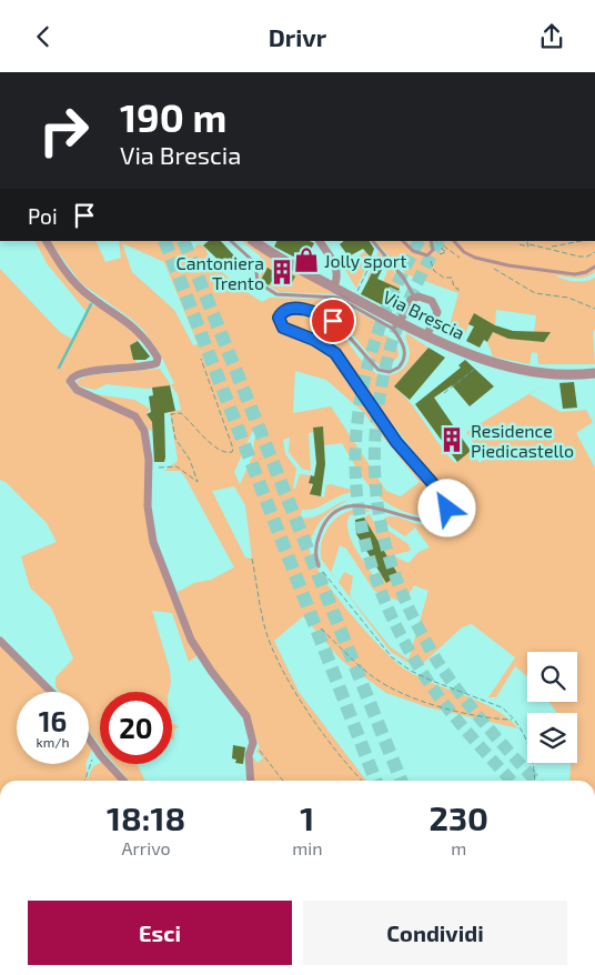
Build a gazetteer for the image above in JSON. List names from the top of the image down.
{
  "streets": {
    "street": ["Via Brescia"]
  },
  "places": {
    "shop": ["Jolly sport"],
    "building": ["Cantoniera Trento", "Residence Piedicastello"]
  },
  "page": {
    "header": "Drivr",
    "turn": ["190 m", "Via Brescia"],
    "then": "Poi",
    "speed": "16 km/h",
    "limit": "20",
    "eta": [
      "18:18",
      "Arrivo",
      "1",
      "min",
      "230",
      "m"
    ],
    "buttons": ["Esci", "Condividi"]
  }
}
